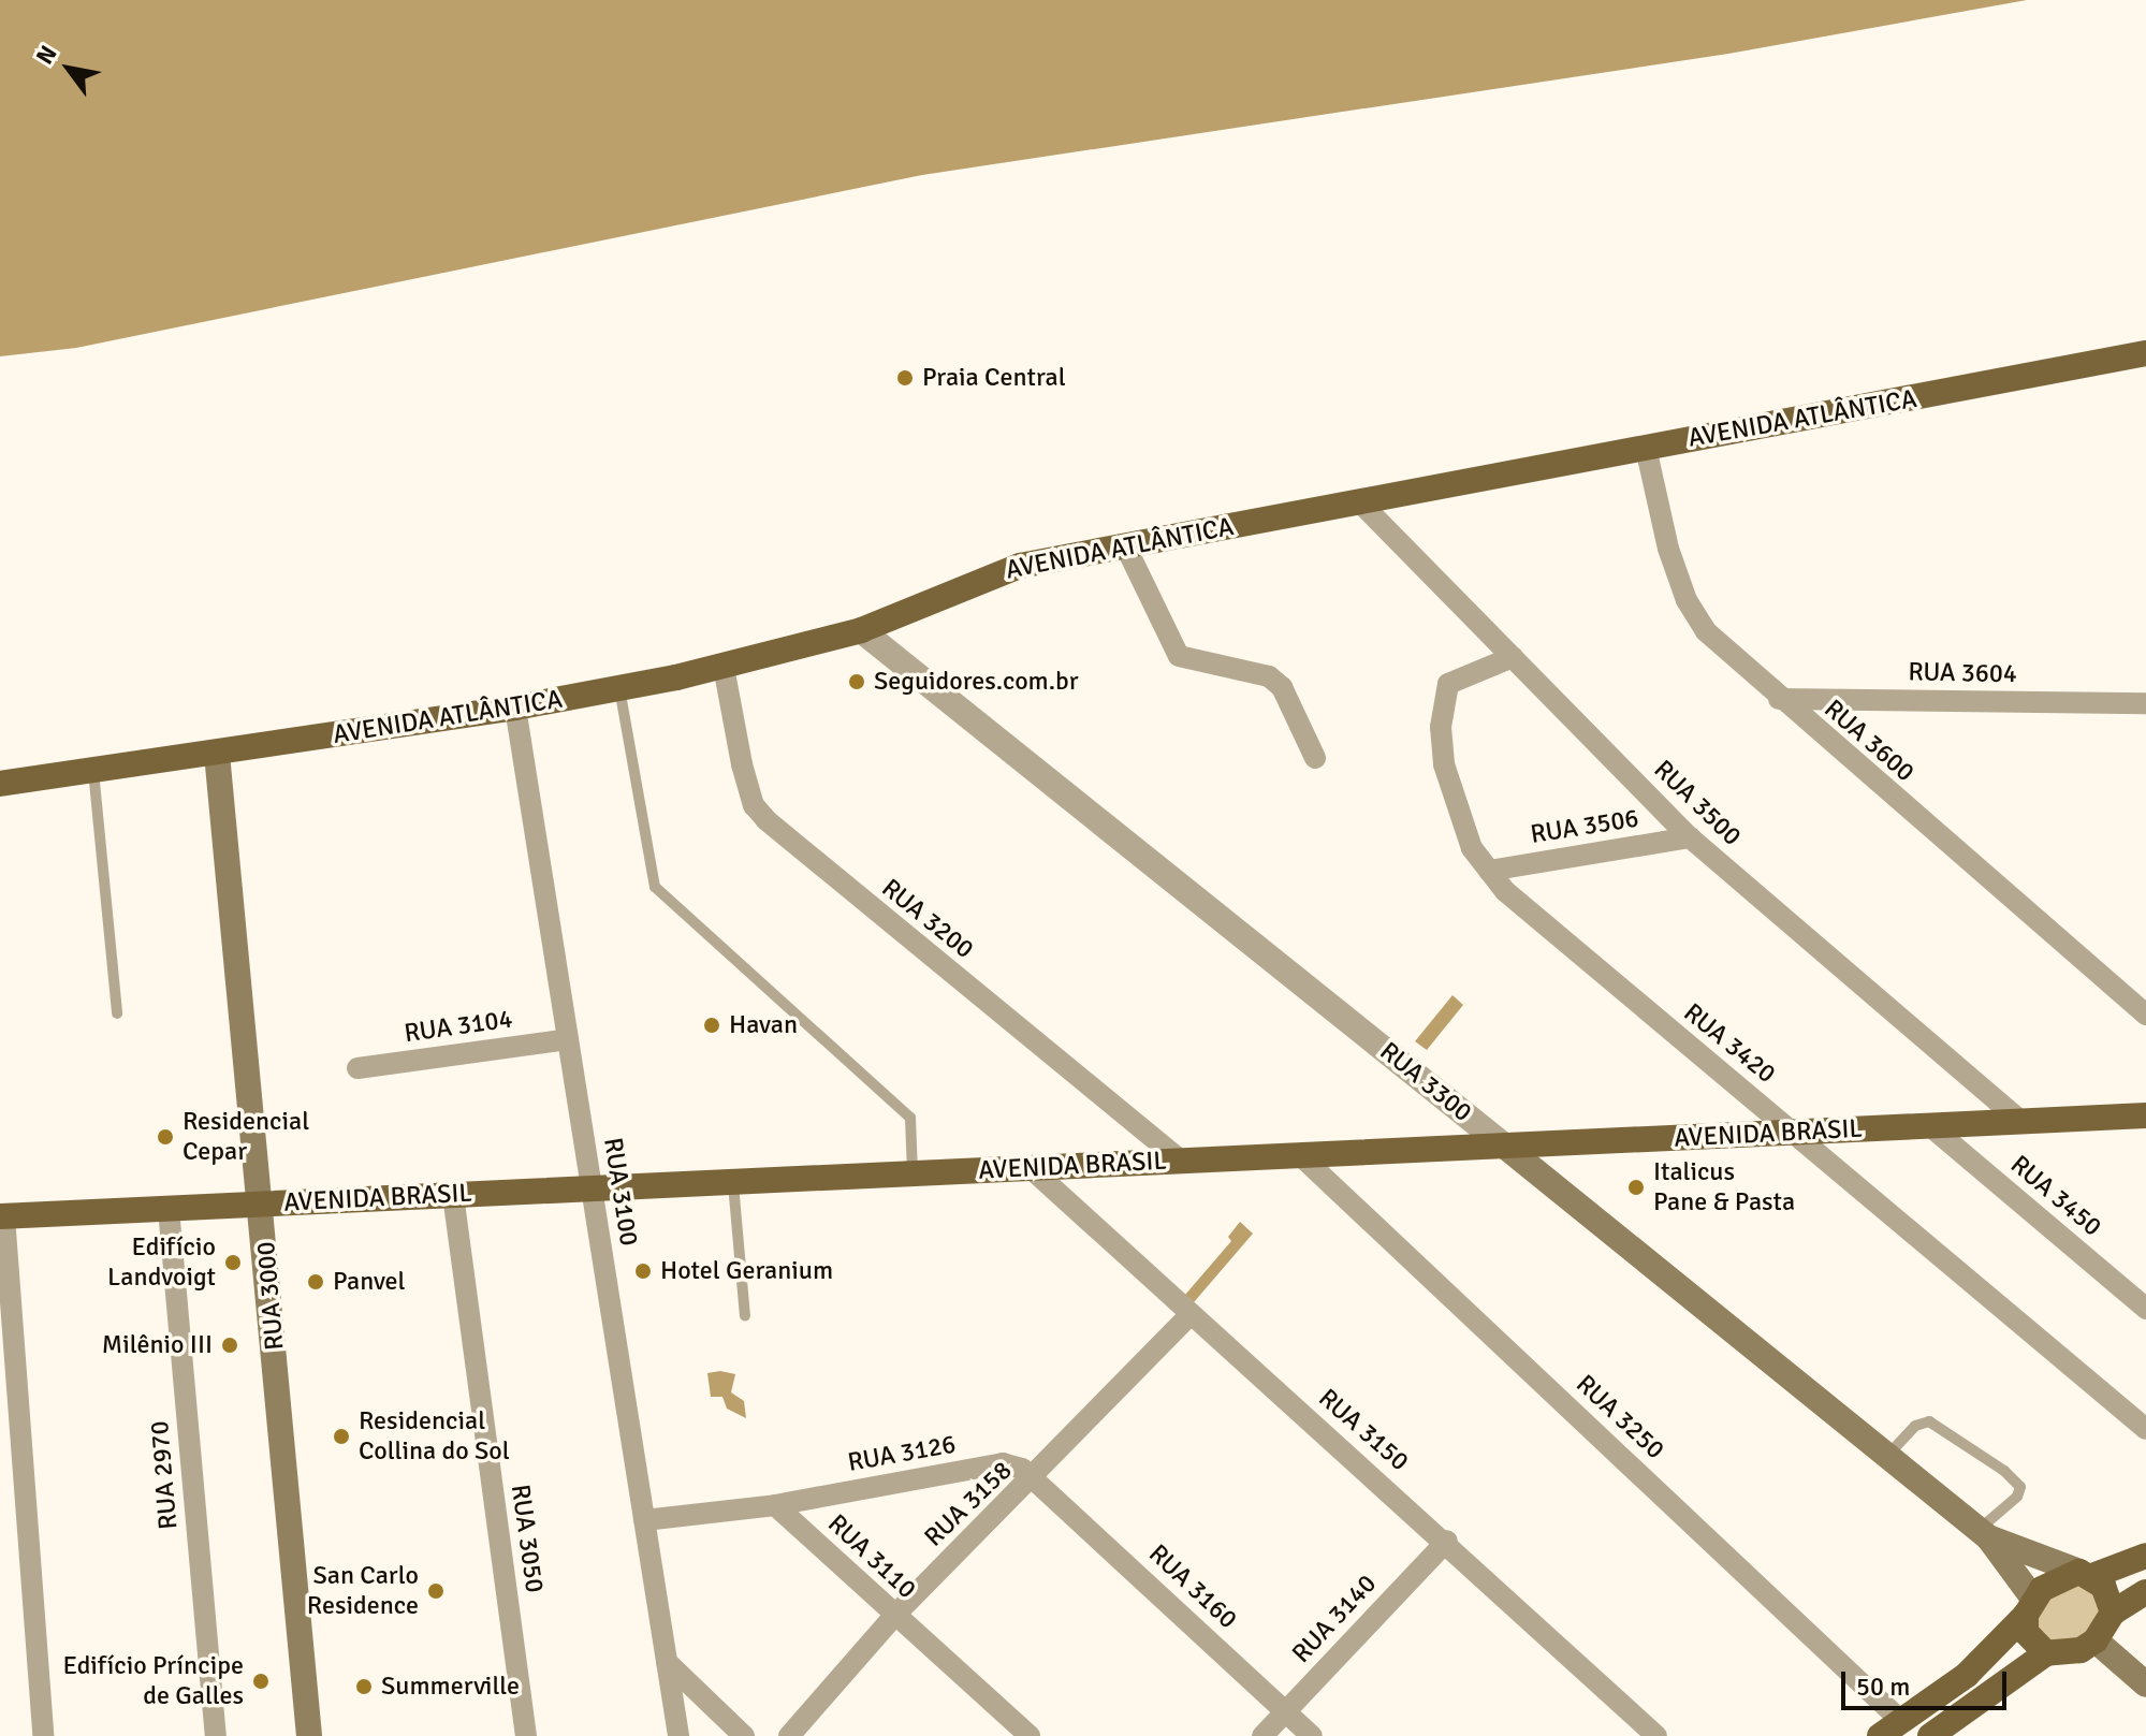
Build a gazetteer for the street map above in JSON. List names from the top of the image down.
{
  "streets": {
    "main road": [
      "AVENIDA ATLÂNTICA",
      "RUA 3300",
      "AVENIDA BRASIL",
      "RUA 3000"
    ],
    "street": [
      "RUA 3604",
      "RUA 3600",
      "RUA 3500",
      "RUA 3506",
      "RUA 3200",
      "RUA 3104",
      "RUA 3420",
      "RUA 3100",
      "RUA 3450",
      "RUA 3250",
      "RUA 3150",
      "RUA 3126",
      "RUA 2970",
      "RUA 3158",
      "RUA 3050",
      "RUA 3110",
      "RUA 3160",
      "RUA 3140"
    ]
  },
  "crossings": [
    ["AVENIDA ATLÂNTICA", "RUA 3600"],
    ["AVENIDA ATLÂNTICA", "RUA 3500"],
    ["AVENIDA ATLÂNTICA", "RUA 3200"],
    ["AVENIDA ATLÂNTICA", "RUA 3300"],
    ["AVENIDA ATLÂNTICA", "RUA 3100"],
    ["AVENIDA ATLÂNTICA", "RUA 3000"],
    ["RUA 3604", "RUA 3600"],
    ["RUA 3500", "RUA 3506"],
    ["RUA 3500", "RUA 3420"],
    ["RUA 3500", "AVENIDA BRASIL"],
    ["RUA 3506", "RUA 3420"],
    ["RUA 3200", "AVENIDA BRASIL"],
    ["RUA 3104", "RUA 3100"],
    ["RUA 3420", "AVENIDA BRASIL"],
    ["RUA 3300", "AVENIDA BRASIL"],
    ["AVENIDA BRASIL", "RUA 3100"],
    ["AVENIDA BRASIL", "RUA 3450"],
    ["AVENIDA BRASIL", "RUA 3000"],
    ["AVENIDA BRASIL", "RUA 3250"],
    ["AVENIDA BRASIL", "RUA 3150"],
    ["AVENIDA BRASIL", "RUA 2970"],
    ["AVENIDA BRASIL", "RUA 3050"],
    ["RUA 3150", "RUA 3158"],
    ["RUA 3150", "RUA 3140"],
    ["RUA 3126", "RUA 3158"],
    ["RUA 3126", "RUA 3110"],
    ["RUA 3126", "RUA 3160"],
    ["RUA 3158", "RUA 3110"],
    ["RUA 3158", "RUA 3160"],
    ["RUA 3160", "RUA 3140"]
  ],
  "places": [
    "Praia Central",
    "Seguidores.com.br",
    "Havan",
    "Residencial Cepar",
    "Italicus Pane & Pasta",
    "Edifício Landvoigt",
    "Hotel Geranium",
    "Panvel",
    "Milênio III",
    "Residencial Collina do Sol",
    "San Carlo Residence",
    "Edifício Príncipe de Galles",
    "Summerville"
  ],
  "scale_bar": "50 m",
  "north": "top left"
}
